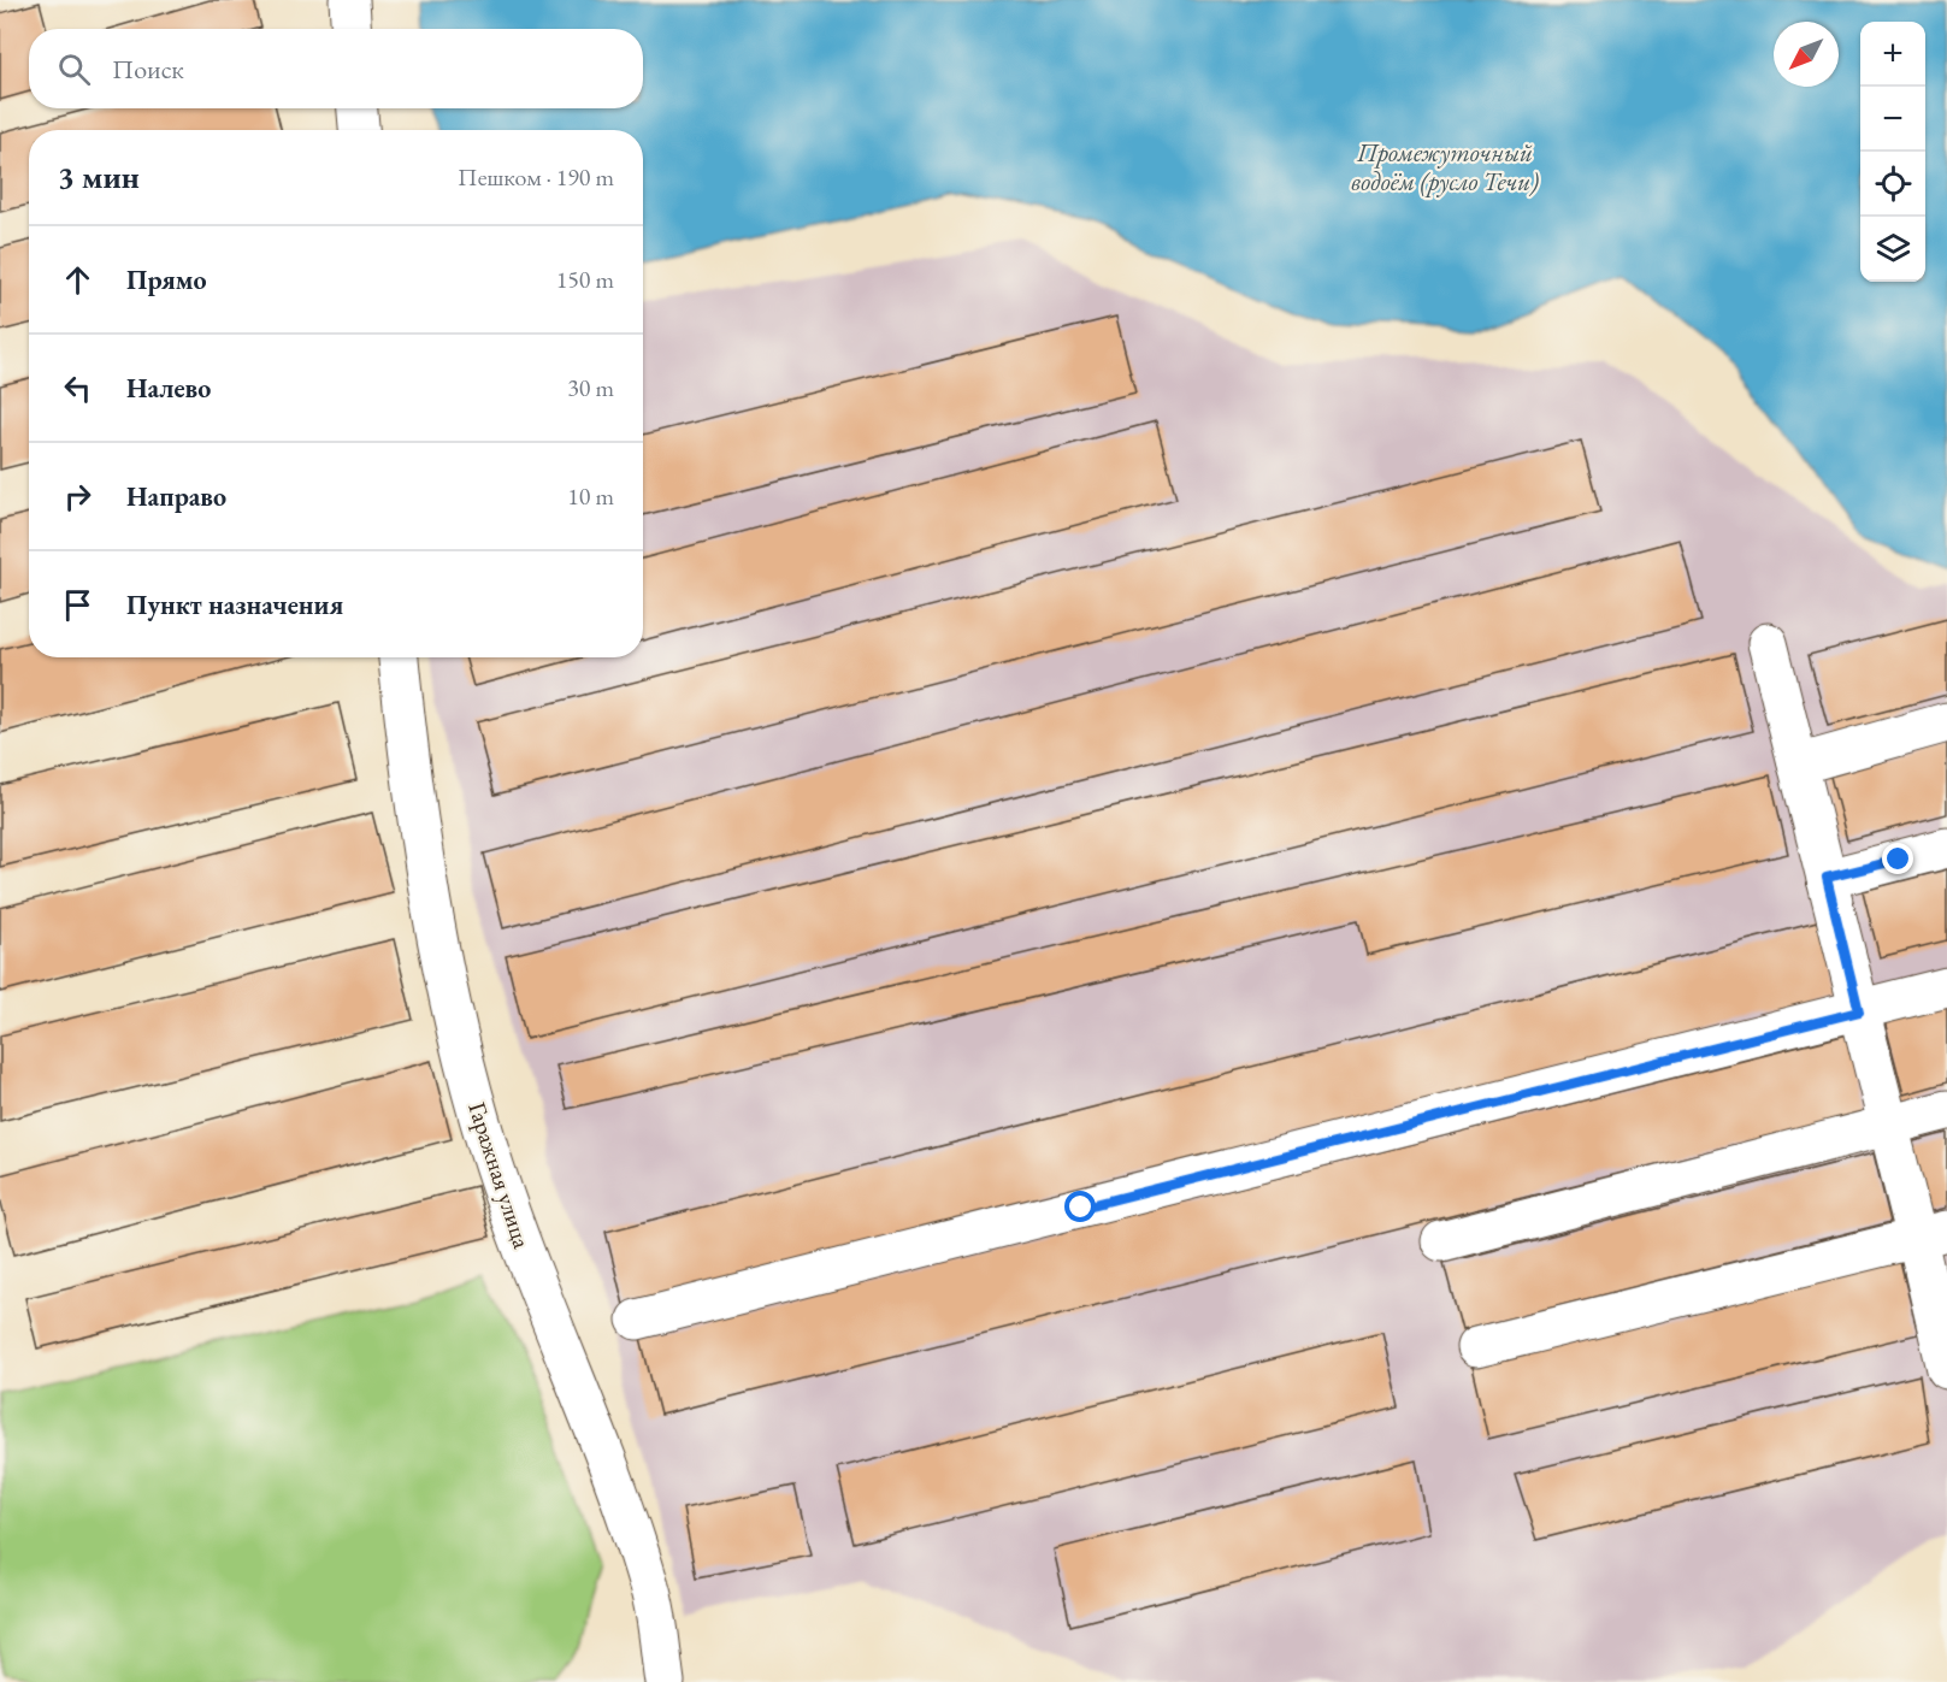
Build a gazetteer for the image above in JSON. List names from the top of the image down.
{
  "streets": {
    "street": ["Гаражная улица"]
  },
  "water": ["Промежуточный водоём (русло Течи)"],
  "north": "bottom left",
  "page": {
    "map_buttons": ["+", "−"],
    "search": "Поиск",
    "heading": ["3 мин", "Пешком · 190 m"],
    "list": [
      ["Прямо", "150 m"],
      ["Налево", "30 m"],
      ["Направо", "10 m"],
      "Пункт назначения"
    ]
  }
}
